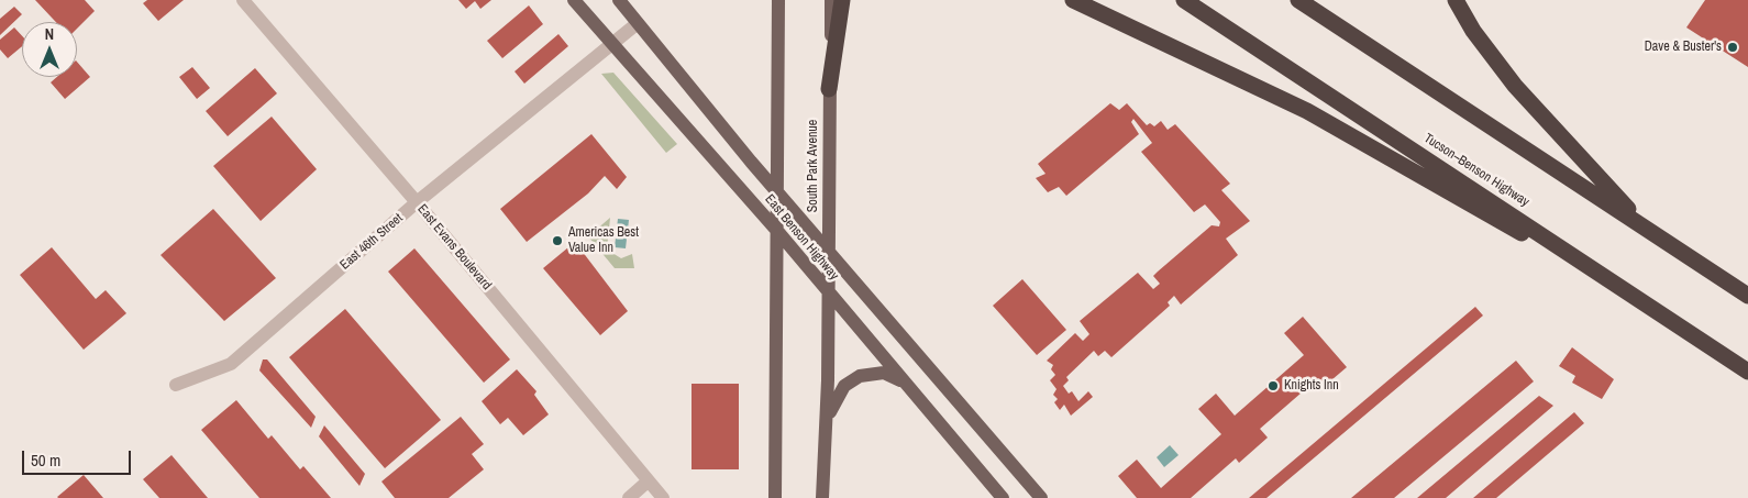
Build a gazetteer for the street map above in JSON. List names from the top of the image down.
{
  "streets": {
    "highway": ["Tucson–Benson Highway"],
    "main road": ["South Park Avenue", "East Benson Highway"],
    "street": ["East 46th Street", "East Evans Boulevard"]
  },
  "crossings": [
    ["South Park Avenue", "East Benson Highway"],
    ["East Benson Highway", "East 46th Street"],
    ["East 46th Street", "East Evans Boulevard"]
  ],
  "places": ["Dave & Buster's", "Americas Best Value Inn", "Knights Inn"],
  "scale_bar": "50 m",
  "north": "top"
}
